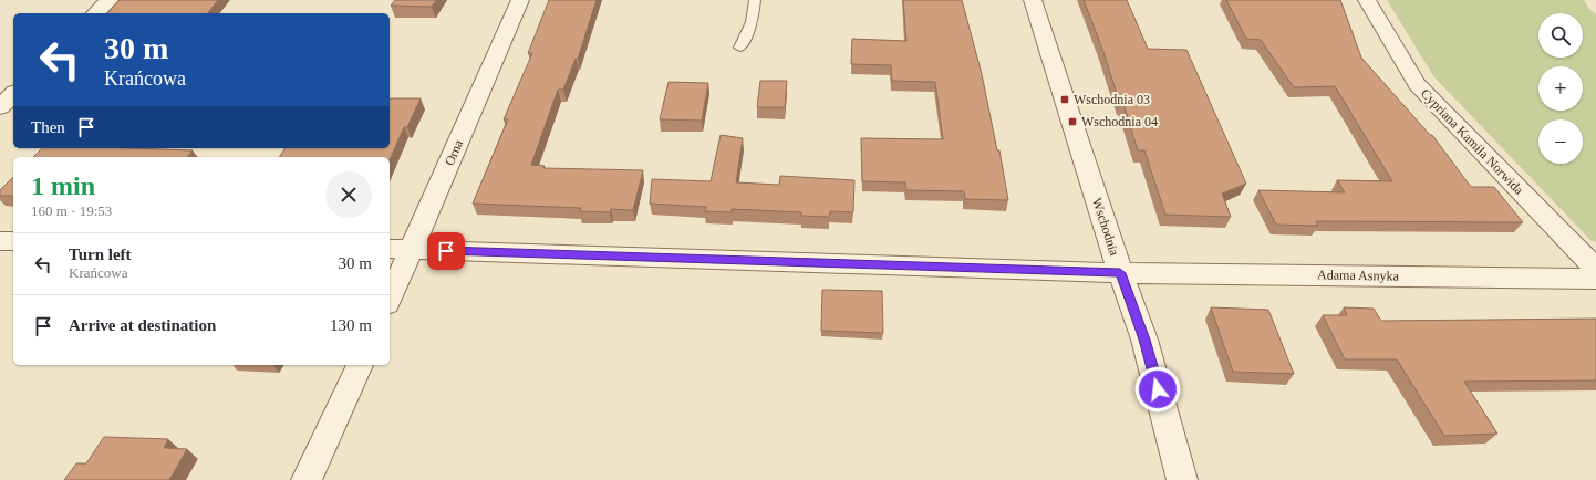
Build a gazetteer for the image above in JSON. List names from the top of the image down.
{
  "streets": {
    "street": [
      "Cypriana Kamila Norwida",
      "Orna",
      "Wschodnia",
      "Adama Asnyka"
    ]
  },
  "crossings": [
    ["Orna", "Adama Asnyka"],
    ["Wschodnia", "Adama Asnyka"]
  ],
  "places": {
    "transit": ["Wschodnia 03", "Wschodnia 04"]
  },
  "page": {
    "map_buttons": ["+", "−"],
    "turn": ["30 m", "Krańcowa"],
    "then": "Then",
    "heading": ["1 min", "160 m · 19:53"],
    "list": [
      {
        "name": "Turn left",
        "note": "Krańcowa",
        "value": "30 m"
      },
      {
        "name": "Arrive at destination",
        "value": "130 m"
      }
    ]
  }
}
